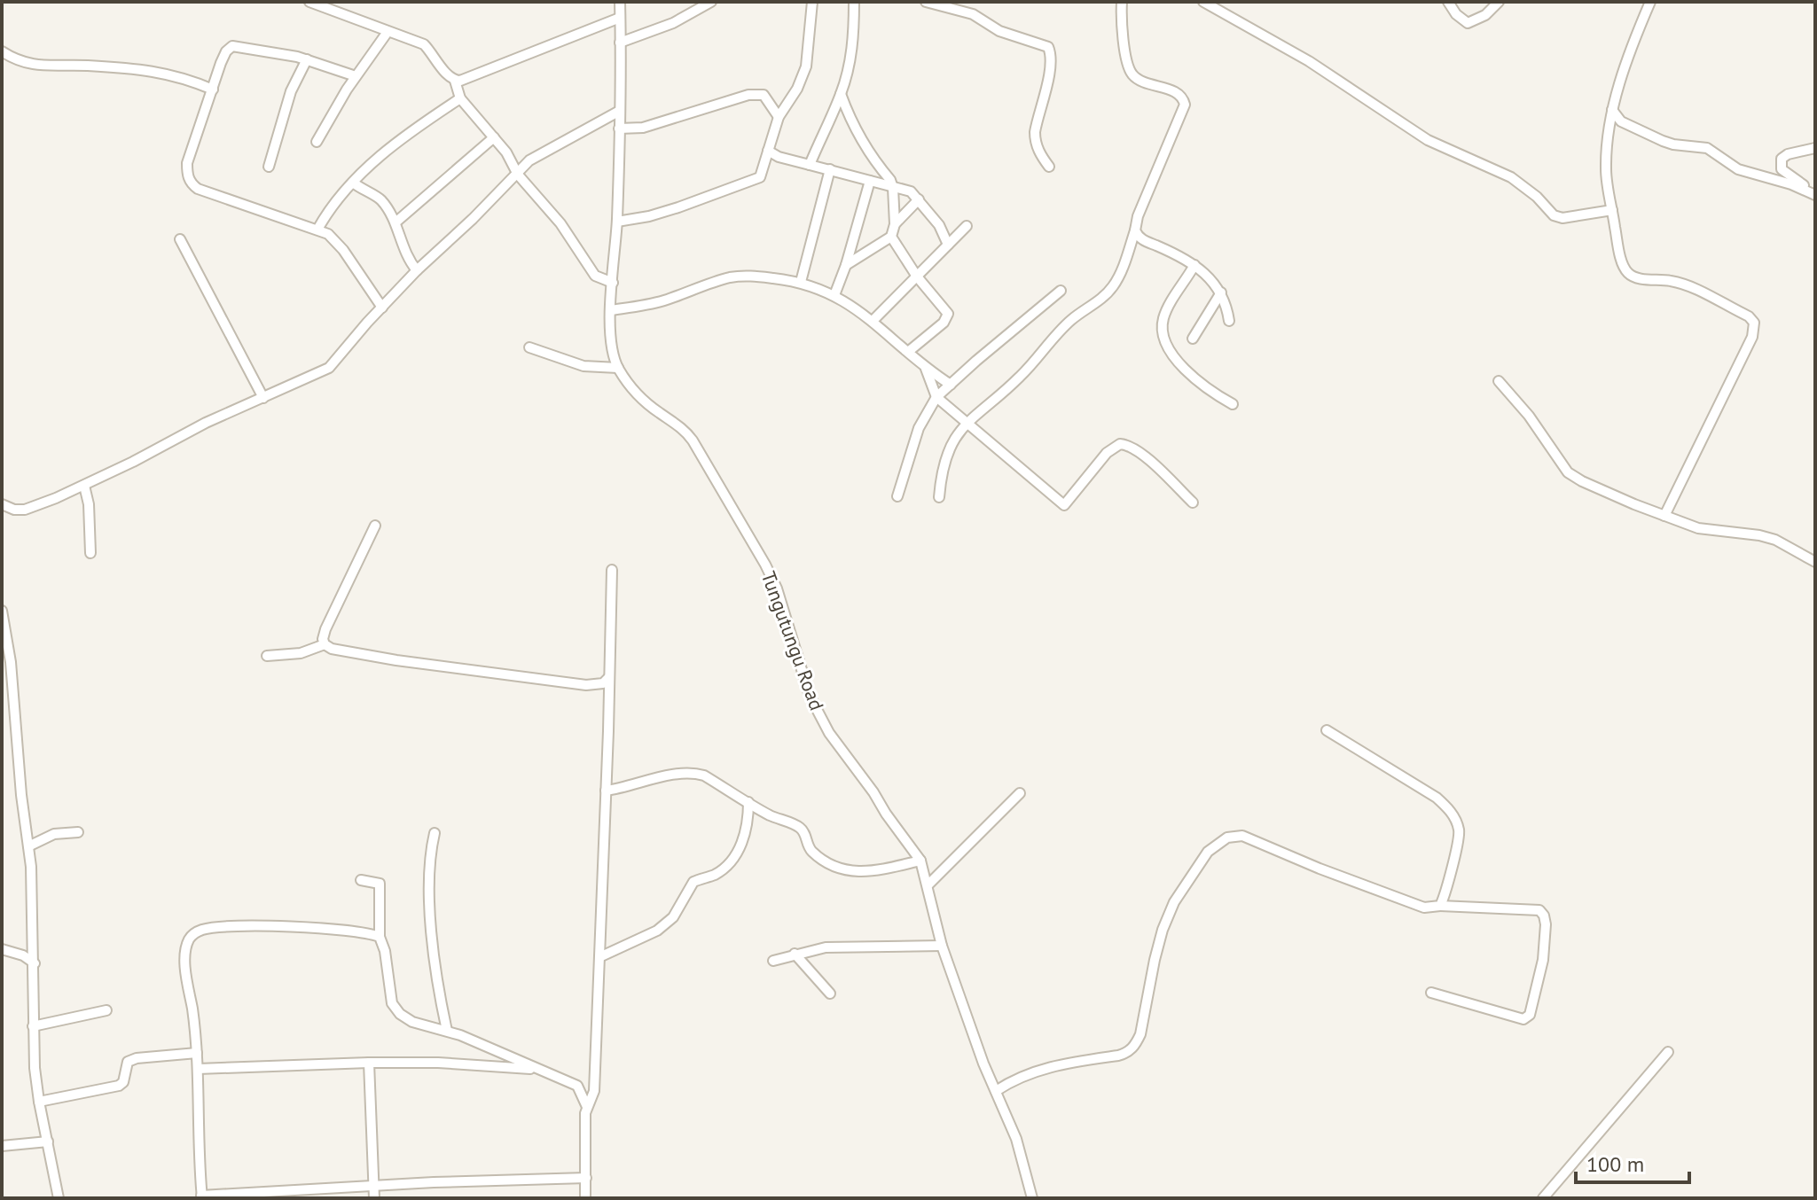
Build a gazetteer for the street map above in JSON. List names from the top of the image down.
{
  "streets": {
    "street": ["Tungutungu Road"]
  },
  "scale_bar": "100 m"
}
